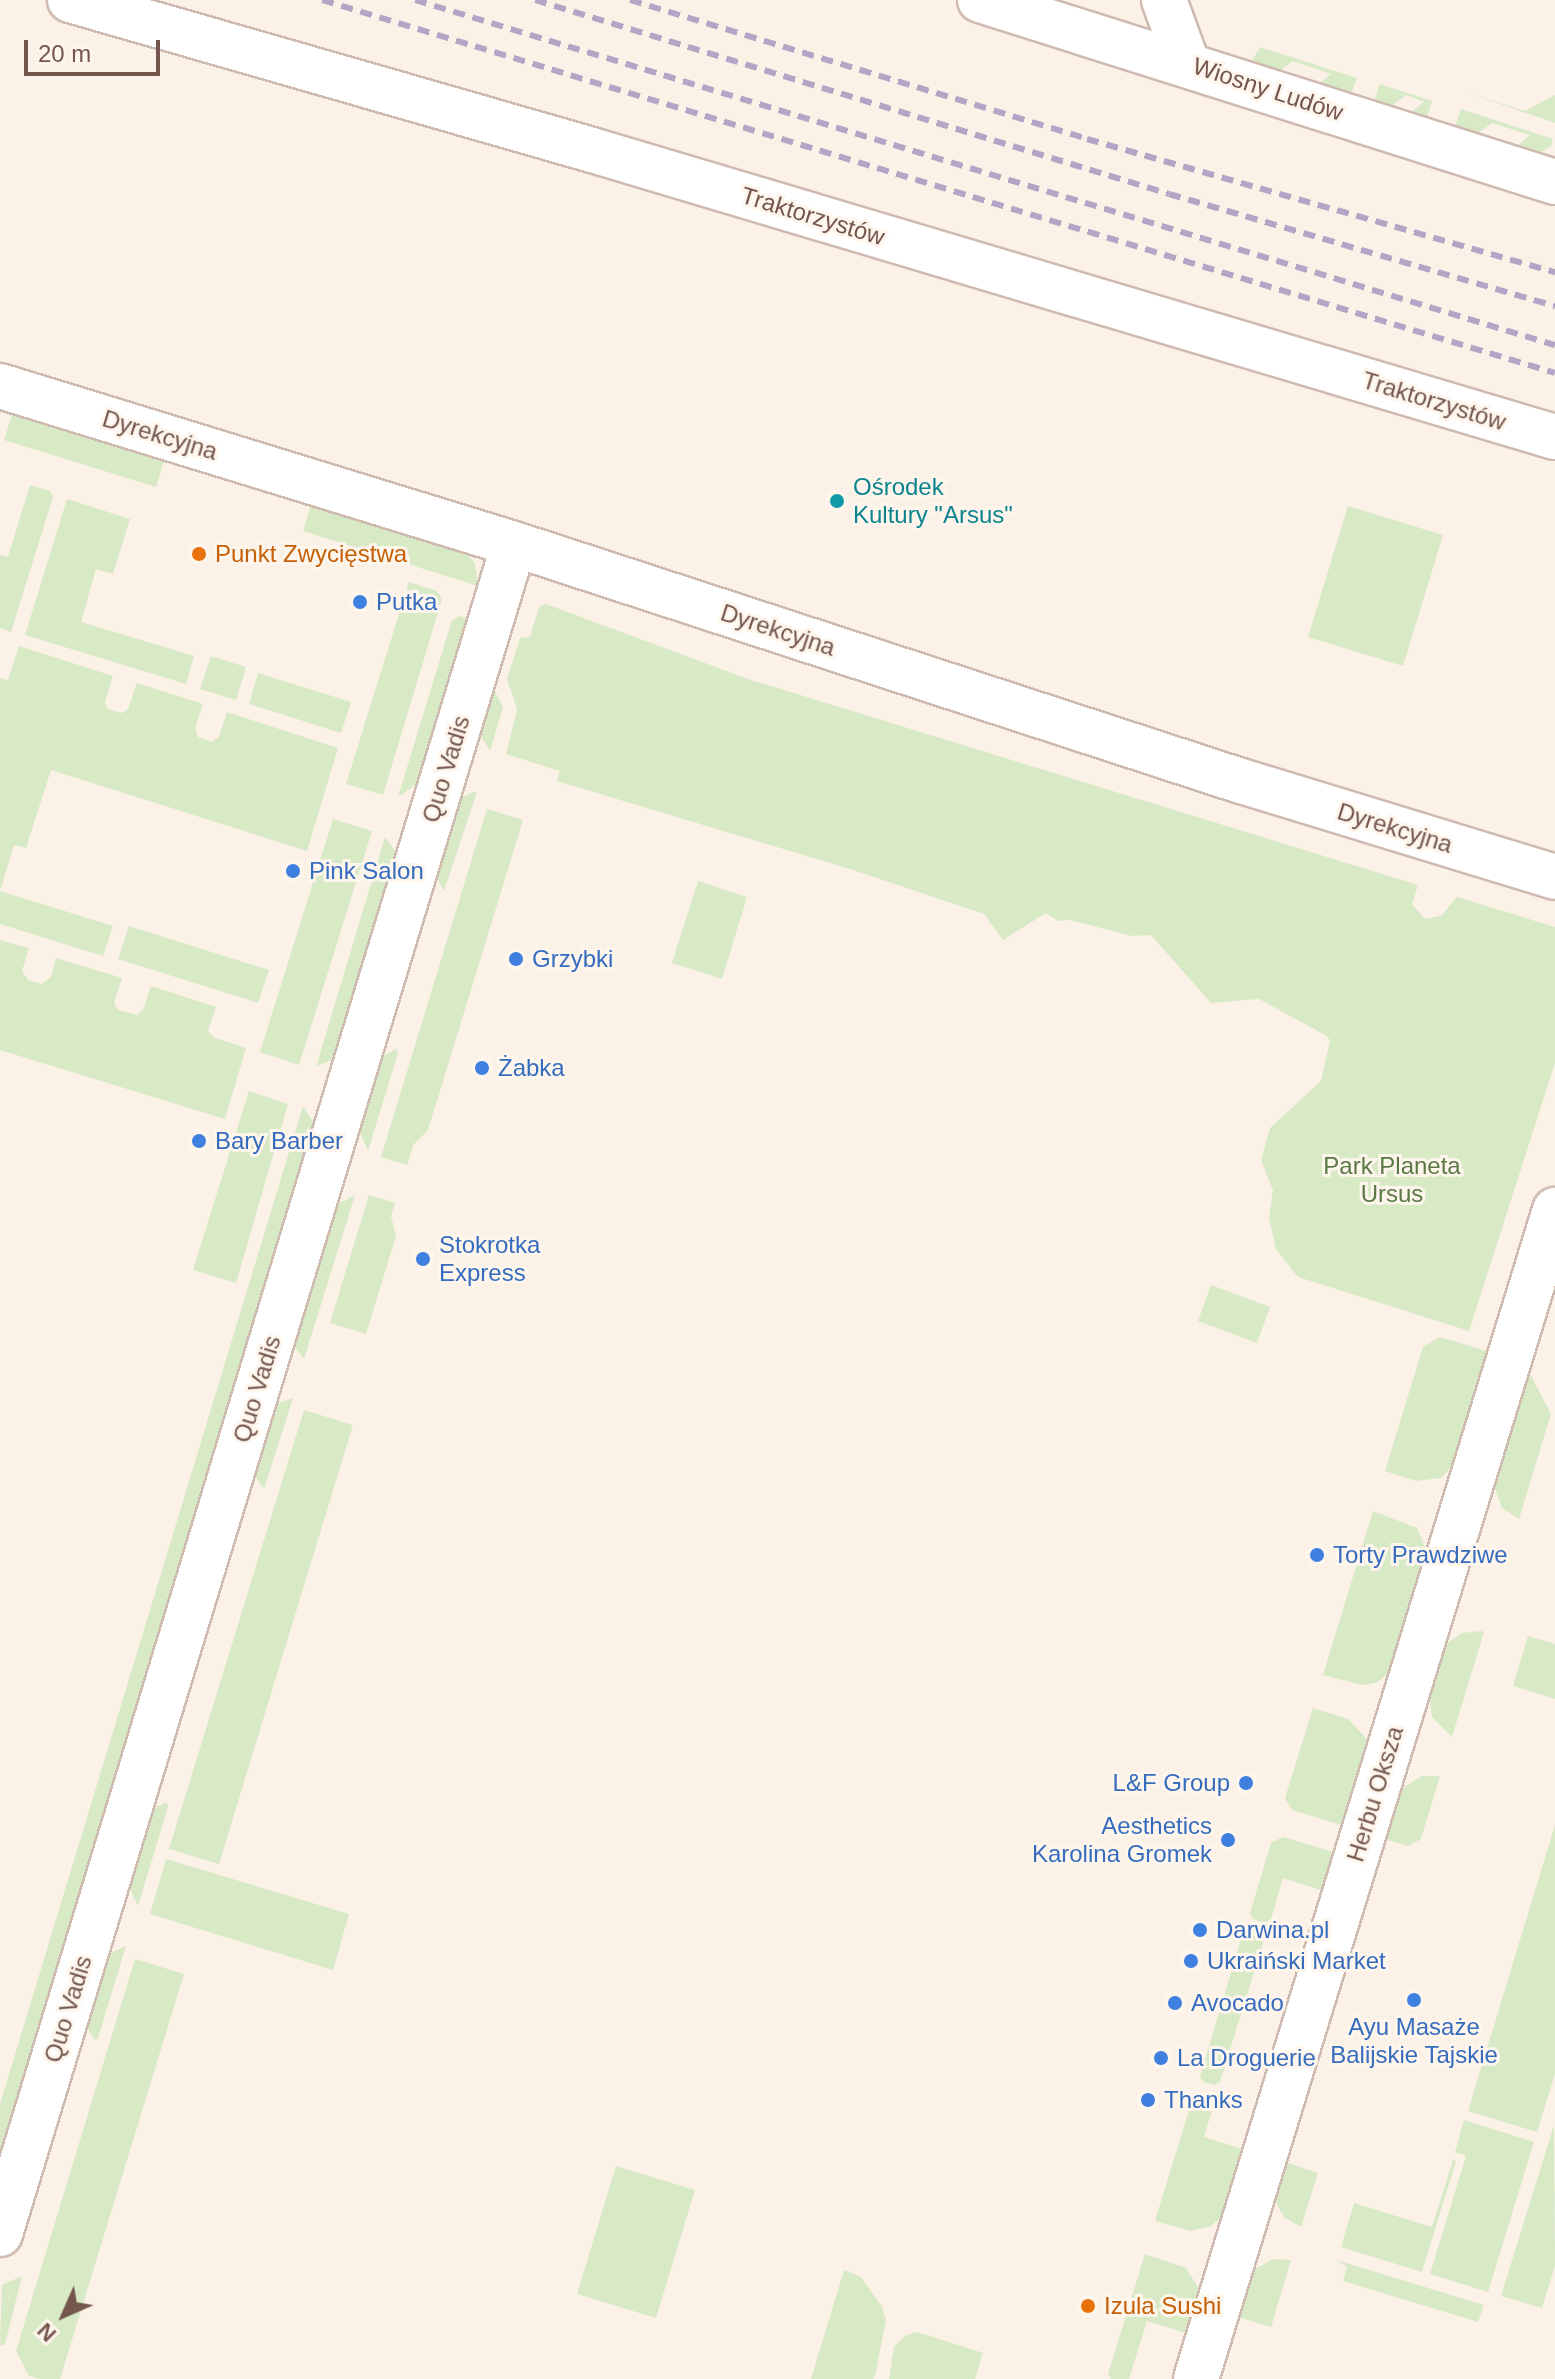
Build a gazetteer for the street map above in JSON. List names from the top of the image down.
{
  "streets": {
    "street": [
      "Wiosny Ludów",
      "Traktorzystów",
      "Dyrekcyjna",
      "Quo Vadis",
      "Herbu Oksza"
    ]
  },
  "crossings": [
    ["Dyrekcyjna", "Quo Vadis"]
  ],
  "parks": ["Park Planeta Ursus"],
  "places": [
    "Ośrodek Kultury \"Arsus\"",
    "Punkt Zwycięstwa",
    "Putka",
    "Pink Salon",
    "Grzybki",
    "Żabka",
    "Bary Barber",
    "Stokrotka Express",
    "Torty Prawdziwe",
    "L&F Group",
    "Aesthetics Karolina Gromek",
    "Darwina.pl",
    "Ukraiński Market",
    "Ayu Masaże Balijskie Tajskie",
    "Avocado",
    "La Droguerie",
    "Thanks",
    "Izula Sushi"
  ],
  "scale_bar": "20 m",
  "north": "bottom left"
}
